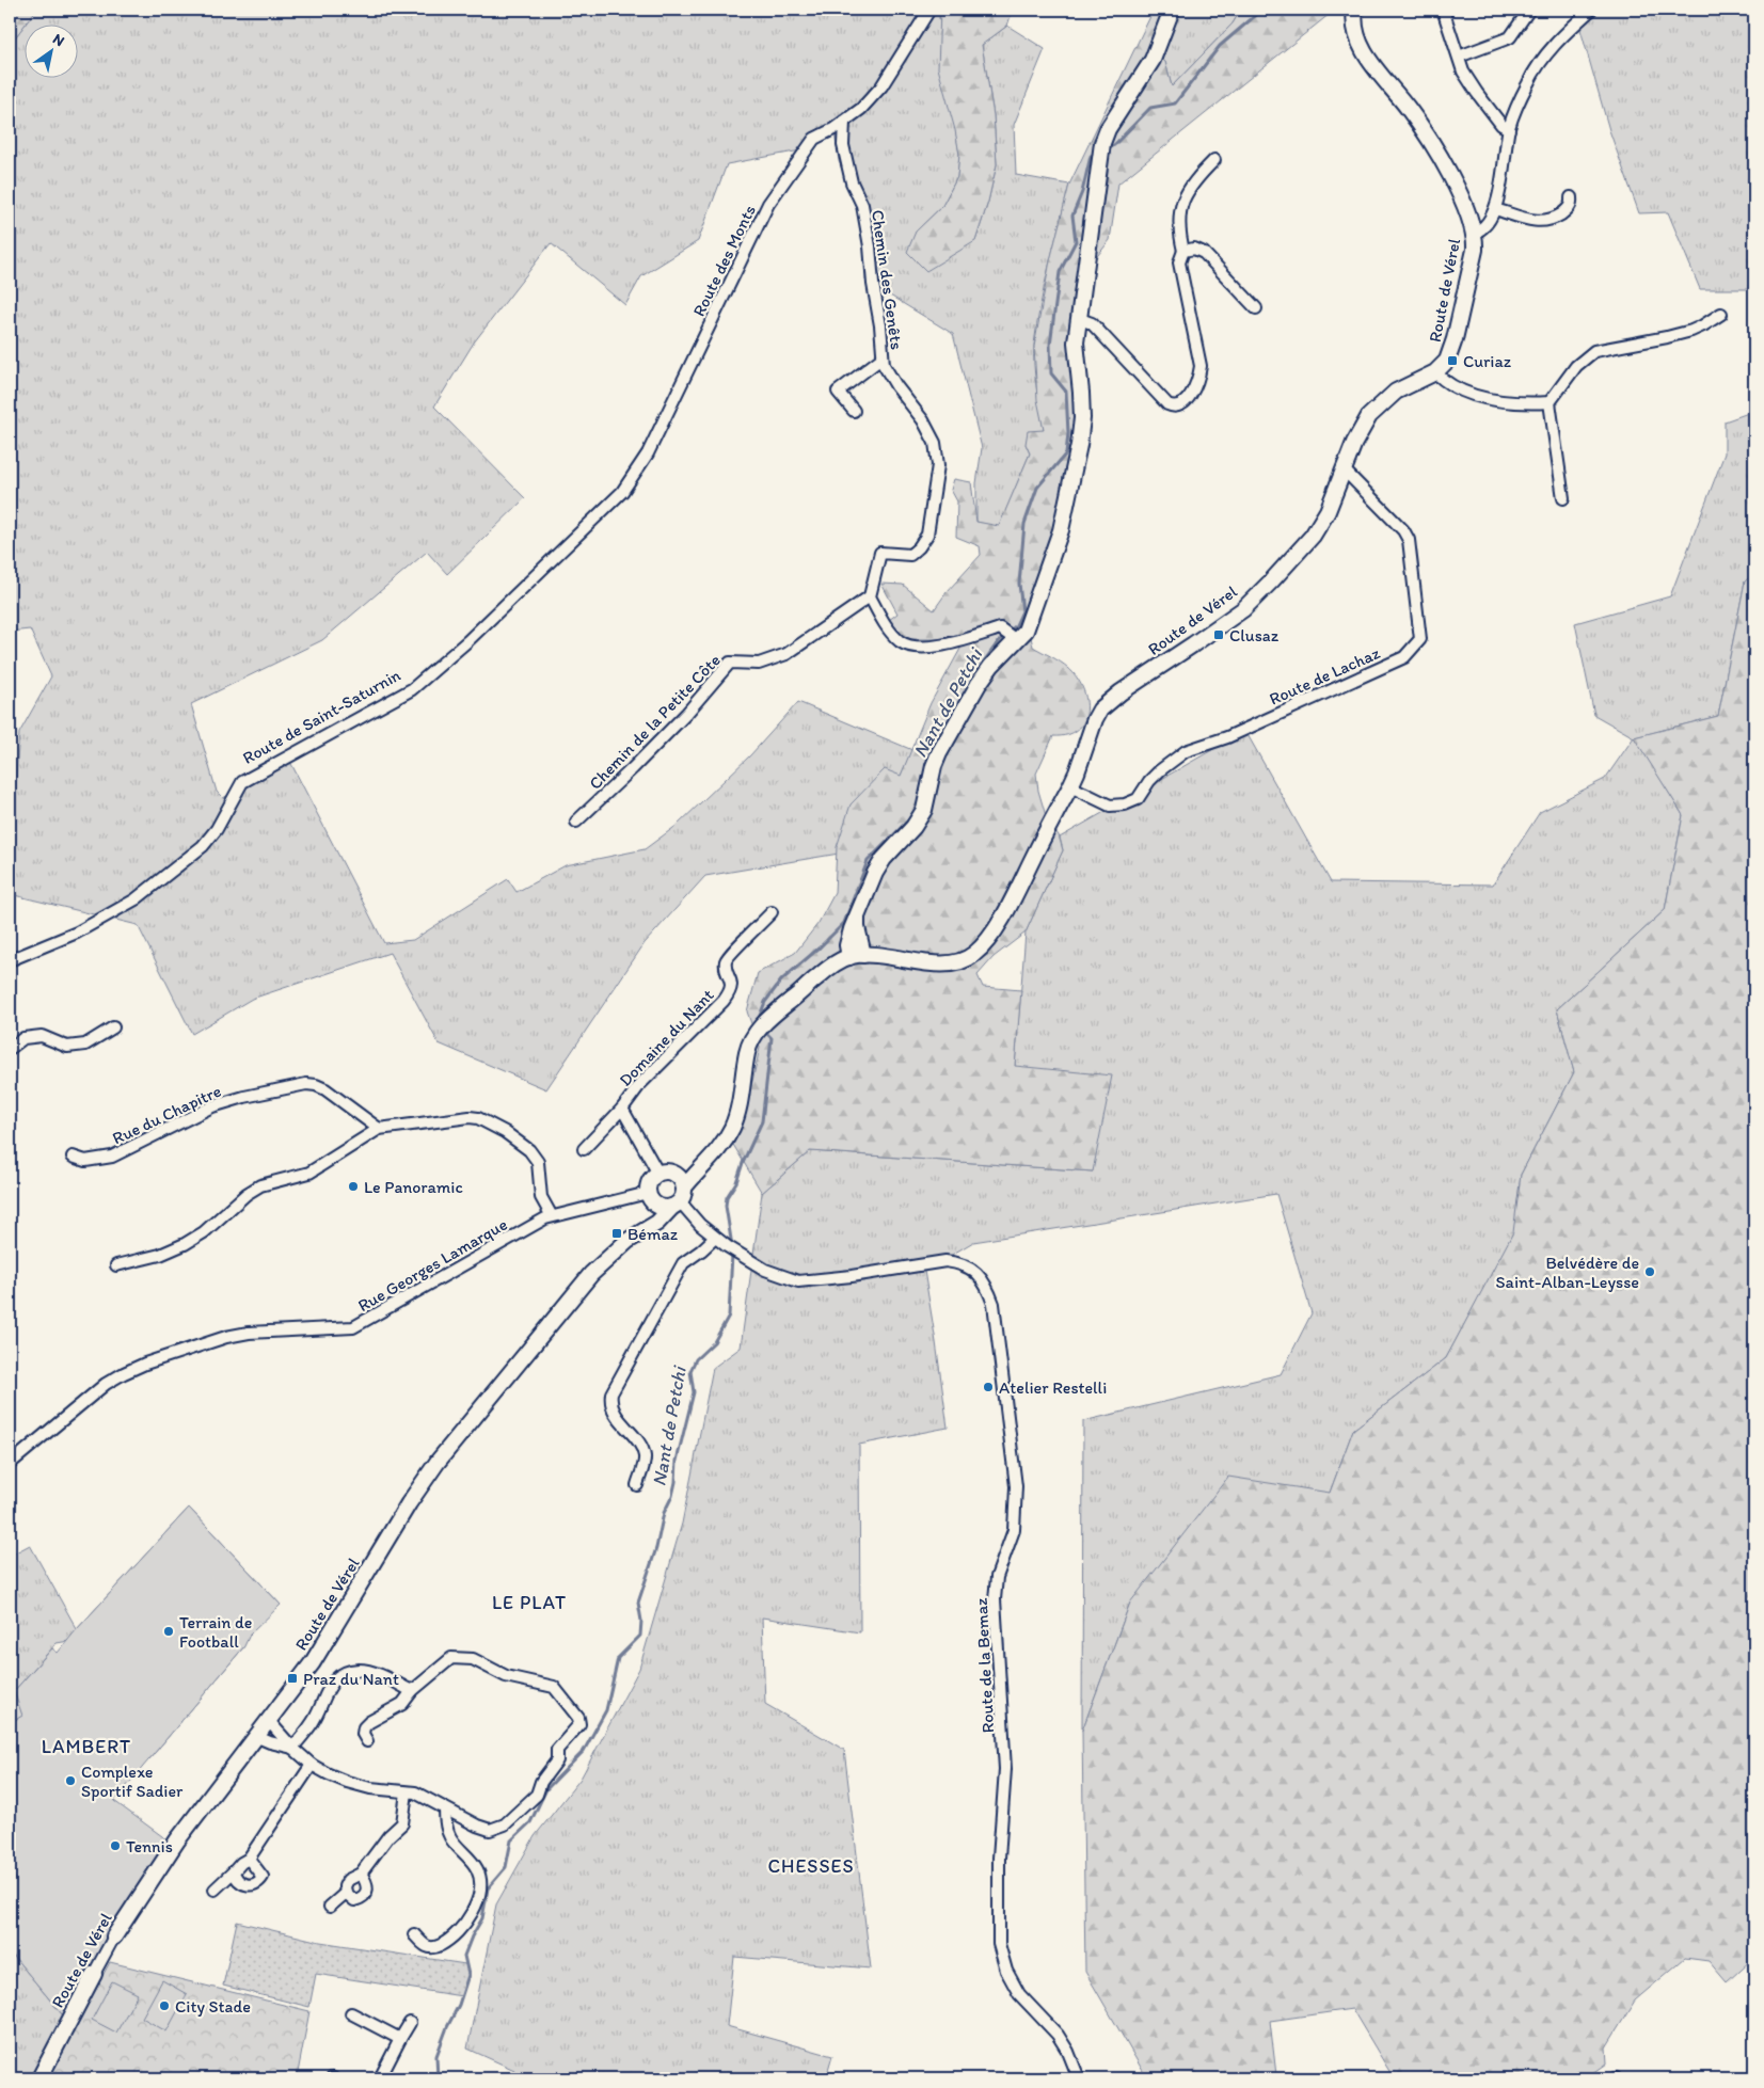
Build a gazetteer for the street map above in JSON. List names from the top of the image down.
{
  "streets": {
    "street": [
      "Route des Monts",
      "Chemin des Genêts",
      "Route de Vérel",
      "Route de Lachaz",
      "Route de Saint-Saturnin",
      "Chemin de la Petite Côte",
      "Domaine du Nant",
      "Rue du Chapitre",
      "Rue Georges Lamarque",
      "Route de la Bemaz"
    ]
  },
  "crossings": [
    ["Route des Monts", "Chemin des Genêts"],
    ["Route des Monts", "Route de Saint-Saturnin"],
    ["Chemin des Genêts", "Chemin de la Petite Côte"],
    ["Route de Vérel", "Route de Lachaz"],
    ["Route de Vérel", "Domaine du Nant"],
    ["Route de Vérel", "Rue Georges Lamarque"],
    ["Route de Vérel", "Route de la Bemaz"],
    ["Domaine du Nant", "Rue Georges Lamarque"],
    ["Domaine du Nant", "Route de la Bemaz"],
    ["Rue Georges Lamarque", "Route de la Bemaz"]
  ],
  "districts": ["LE PLAT", "LAMBERT", "CHESSES"],
  "water": ["Nant de Petchi"],
  "places": {
    "transit": [
      "Curiaz",
      "Clusaz",
      "Bémaz",
      "Praz du Nant"
    ],
    "other": [
      "Le Panoramic",
      "Belvédère de Saint-Alban-Leysse",
      "Atelier Restelli",
      "Terrain de Football",
      "Complexe Sportif Sadier",
      "Tennis",
      "City Stade"
    ]
  },
  "north": "top right"
}
